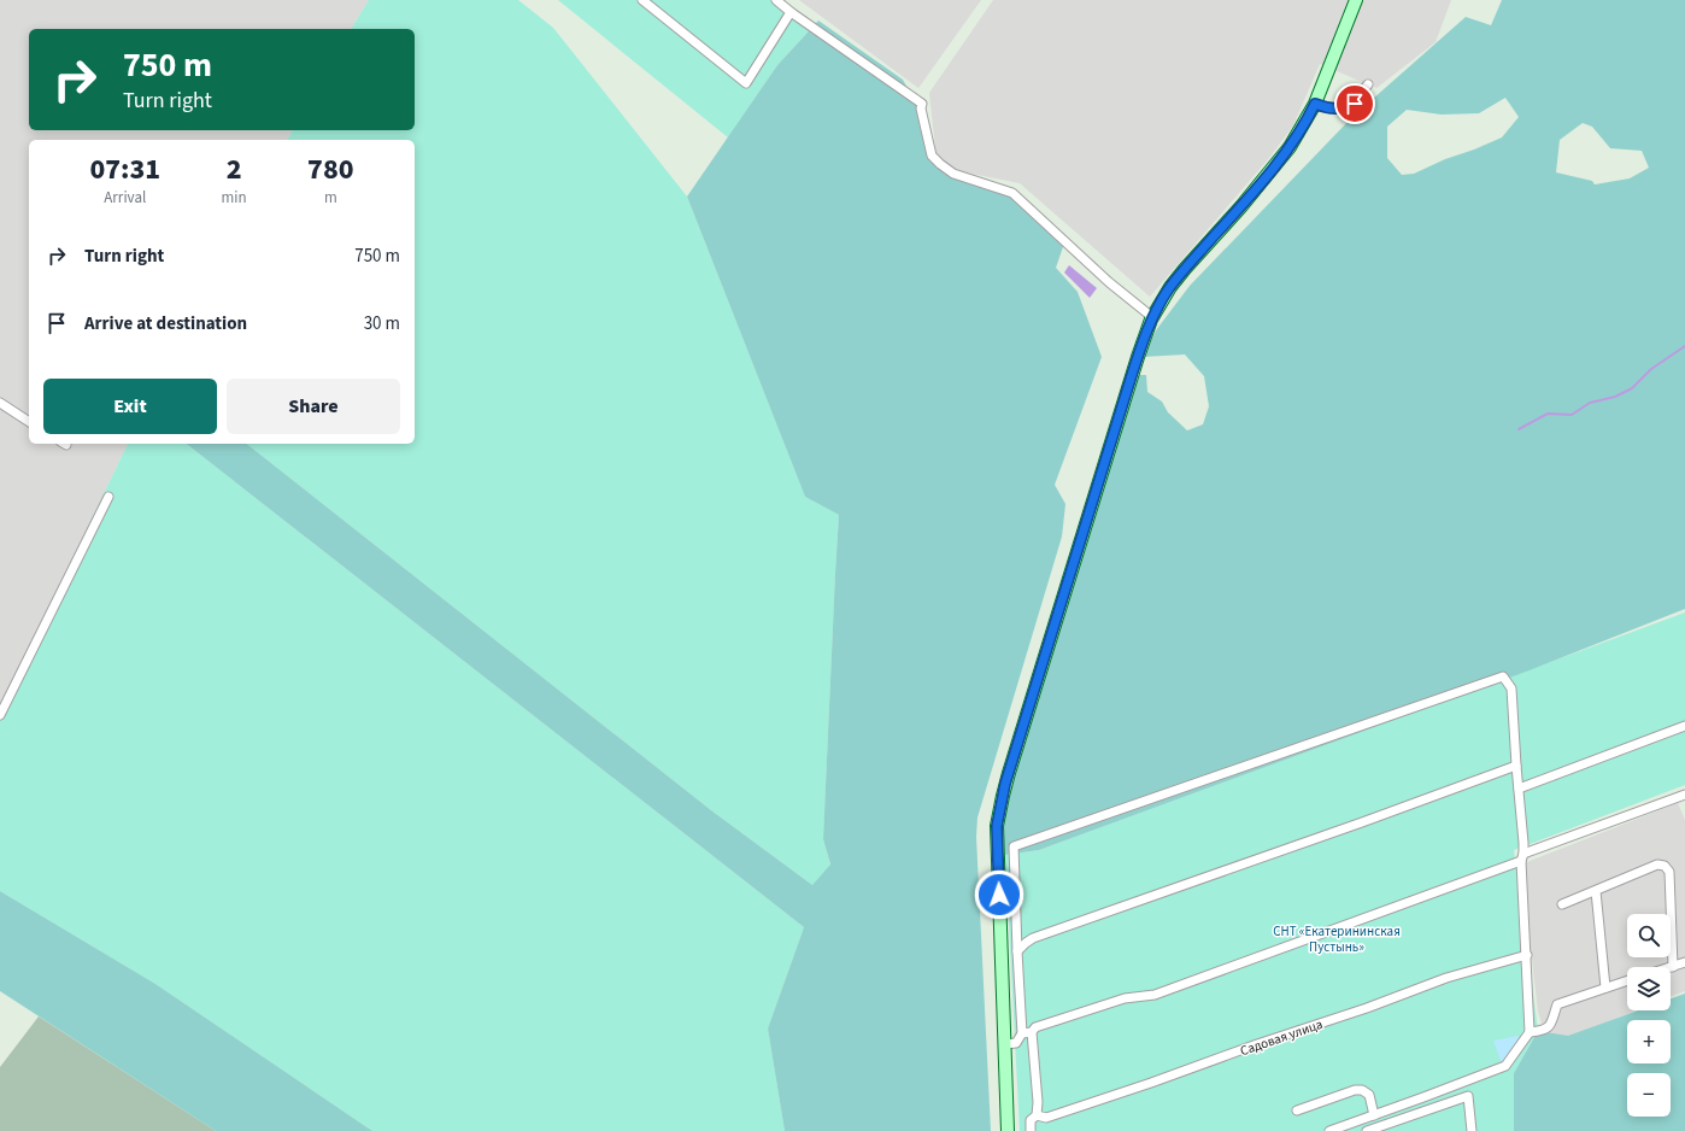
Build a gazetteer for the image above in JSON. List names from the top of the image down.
{
  "streets": {
    "street": ["Садовая улица"]
  },
  "parks": ["СНТ «Екатерининская Пустынь»"],
  "page": {
    "turn": ["750 m", "Turn right"],
    "eta": [
      "07:31",
      "Arrival",
      "2",
      "min",
      "780",
      "m"
    ],
    "list": [
      {
        "name": "Turn right",
        "value": "750 m"
      },
      {
        "name": "Arrive at destination",
        "value": "30 m"
      }
    ],
    "buttons": ["Exit", "Share"],
    "map_buttons": ["+", "−"]
  }
}
